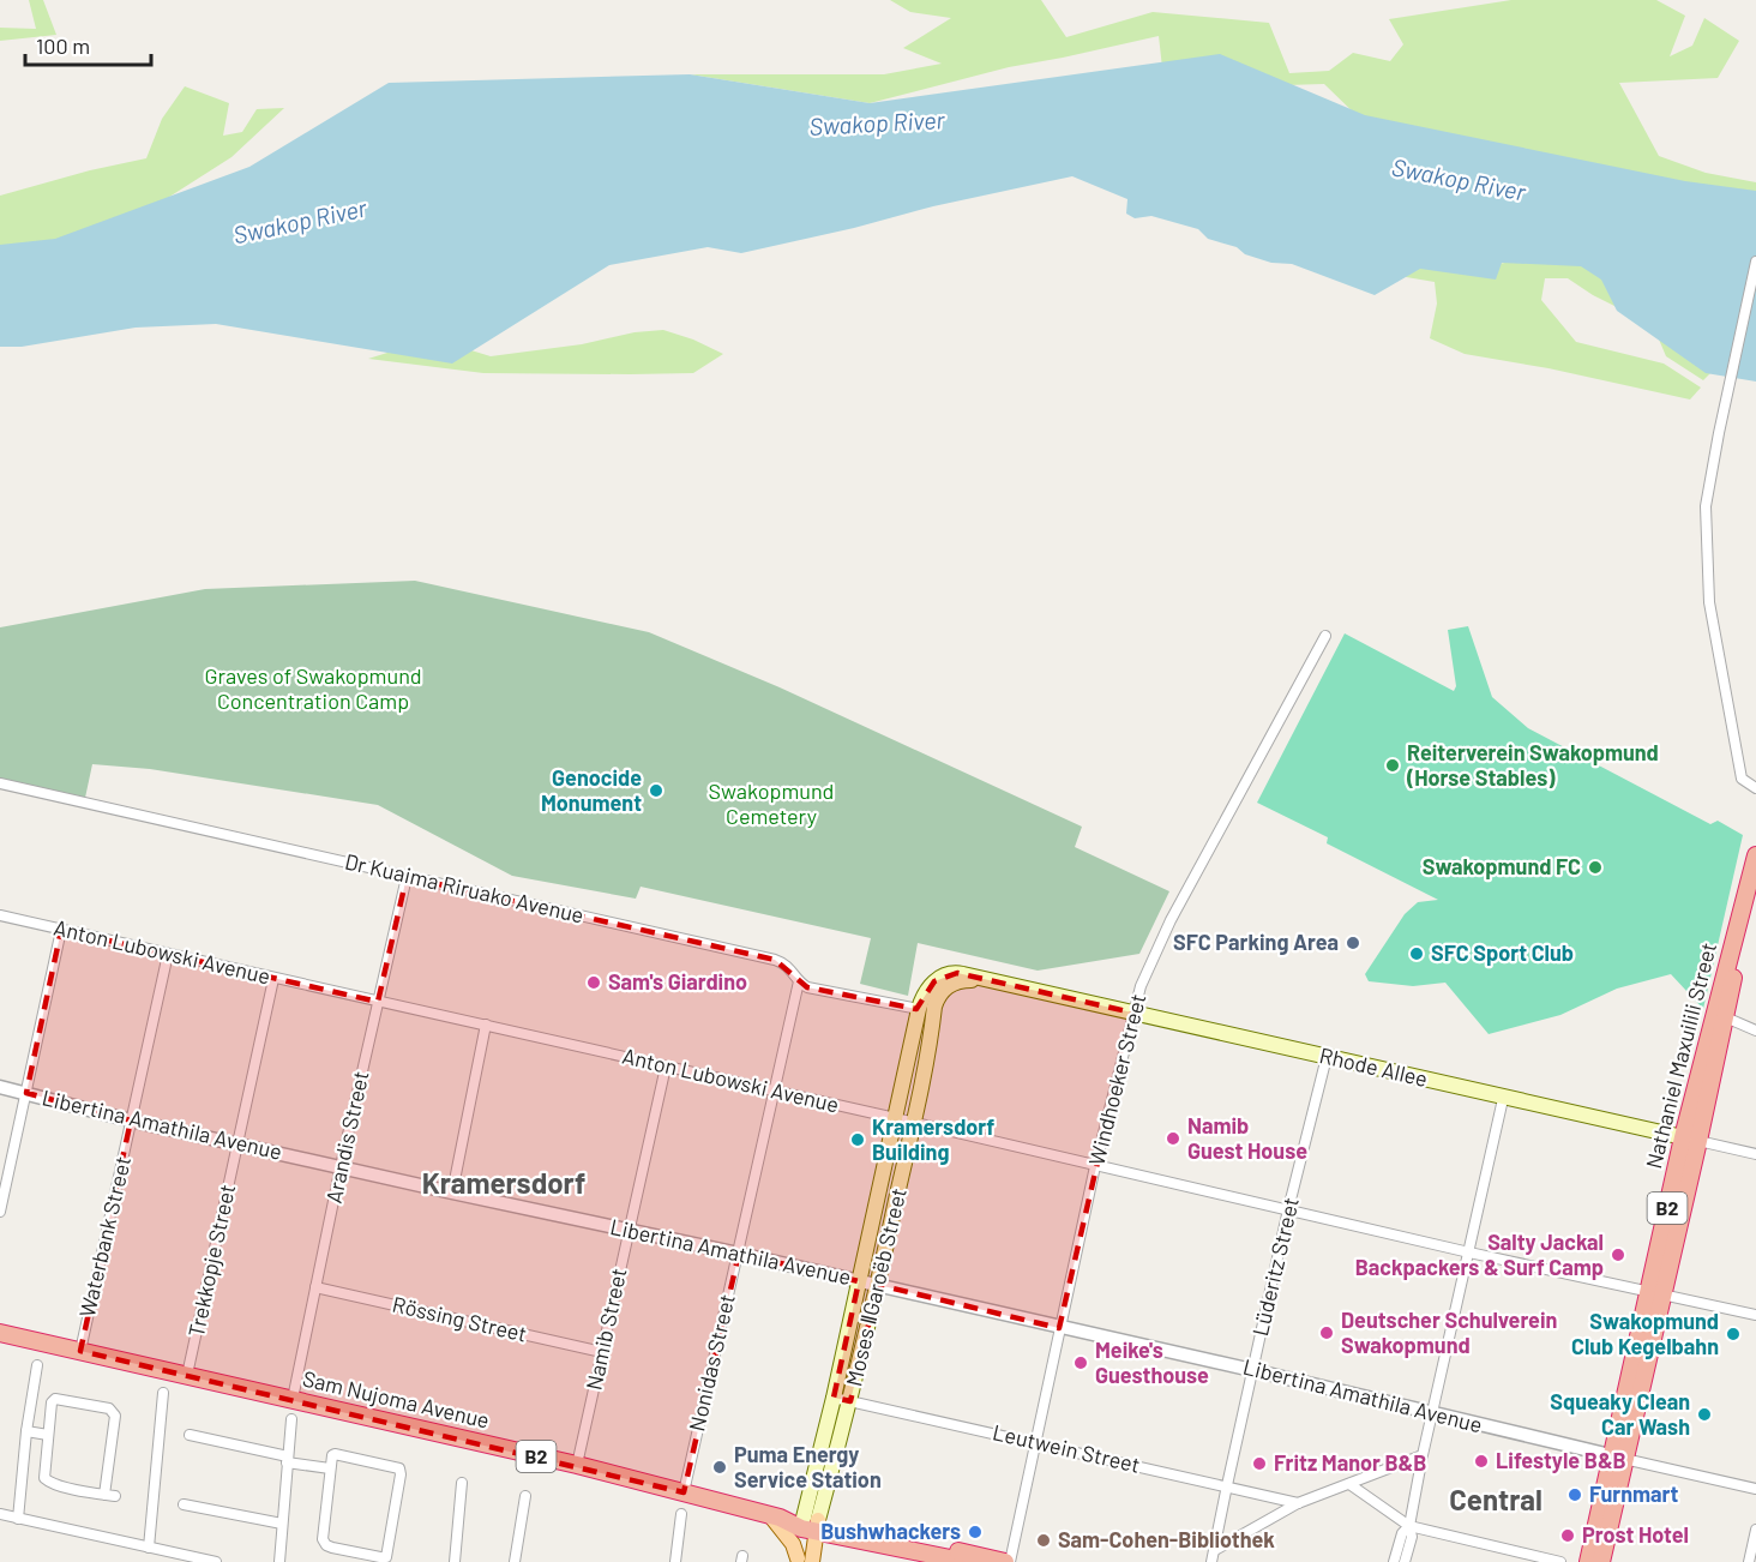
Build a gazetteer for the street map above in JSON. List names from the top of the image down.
{
  "streets": {
    "highway": ["Nathaniel Maxuilili Street", "B2", "Sam Nujoma Avenue"],
    "main road": ["Rhode Allee", "Moses ǁGaroëb Street"],
    "street": [
      "Dr Kuaima Riruako Avenue",
      "Anton Lubowski Avenue",
      "Windhoeker Street",
      "Libertina Amathila Avenue",
      "Arandis Street",
      "Waterbank Street",
      "Trekkopje Street",
      "Lüderitz Street",
      "Rössing Street",
      "Namib Street",
      "Nonidas Street",
      "Leutwein Street"
    ]
  },
  "crossings": [
    ["Dr Kuaima Riruako Avenue", "Arandis Street"],
    ["Dr Kuaima Riruako Avenue", "Moses ǁGaroëb Street"],
    ["Dr Kuaima Riruako Avenue", "Nonidas Street"],
    ["Anton Lubowski Avenue", "Nathaniel Maxuilili Street"],
    ["Anton Lubowski Avenue", "Windhoeker Street"],
    ["Anton Lubowski Avenue", "Arandis Street"],
    ["Anton Lubowski Avenue", "Waterbank Street"],
    ["Anton Lubowski Avenue", "Trekkopje Street"],
    ["Anton Lubowski Avenue", "Lüderitz Street"],
    ["Anton Lubowski Avenue", "Moses ǁGaroëb Street"],
    ["Anton Lubowski Avenue", "Namib Street"],
    ["Anton Lubowski Avenue", "Nonidas Street"],
    ["Nathaniel Maxuilili Street", "Rhode Allee"],
    ["Nathaniel Maxuilili Street", "Libertina Amathila Avenue"],
    ["Rhode Allee", "Windhoeker Street"],
    ["Rhode Allee", "Lüderitz Street"],
    ["Rhode Allee", "Moses ǁGaroëb Street"],
    ["Windhoeker Street", "Libertina Amathila Avenue"],
    ["Windhoeker Street", "Sam Nujoma Avenue"],
    ["Windhoeker Street", "Leutwein Street"],
    ["Libertina Amathila Avenue", "Arandis Street"],
    ["Libertina Amathila Avenue", "Waterbank Street"],
    ["Libertina Amathila Avenue", "Trekkopje Street"],
    ["Libertina Amathila Avenue", "Lüderitz Street"],
    ["Libertina Amathila Avenue", "Moses ǁGaroëb Street"],
    ["Libertina Amathila Avenue", "Namib Street"],
    ["Libertina Amathila Avenue", "Nonidas Street"],
    ["Arandis Street", "Rössing Street"],
    ["Arandis Street", "Sam Nujoma Avenue"],
    ["Waterbank Street", "Sam Nujoma Avenue"],
    ["Trekkopje Street", "Sam Nujoma Avenue"],
    ["Lüderitz Street", "Leutwein Street"],
    ["Moses ǁGaroëb Street", "Sam Nujoma Avenue"],
    ["Moses ǁGaroëb Street", "Leutwein Street"],
    ["Rössing Street", "Namib Street"],
    ["Namib Street", "Sam Nujoma Avenue"],
    ["Nonidas Street", "Sam Nujoma Avenue"]
  ],
  "districts": ["Kramersdorf", "Central"],
  "water": ["Swakop River"],
  "parks": ["Graves of Swakopmund Concentration Camp", "Swakopmund Cemetery"],
  "places": [
    "Reiterverein Swakopmund (Horse Stables)",
    "Genocide Monument",
    "Swakopmund FC",
    "SFC Parking Area",
    "SFC Sport Club",
    "Sam's Giardino",
    "Namib Guest House",
    "Kramersdorf Building",
    "Salty Jackal Backpackers & Surf Camp",
    "Deutscher Schulverein Swakopmund",
    "Swakopmund Club Kegelbahn",
    "Meike's Guesthouse",
    "Squeaky Clean Car Wash",
    "Lifestyle B&B",
    "Fritz Manor B&B",
    "Puma Energy Service Station",
    "Furnmart",
    "Bushwhackers",
    "Prost Hotel",
    "Sam-Cohen-Bibliothek"
  ],
  "scale_bar": "100 m"
}
